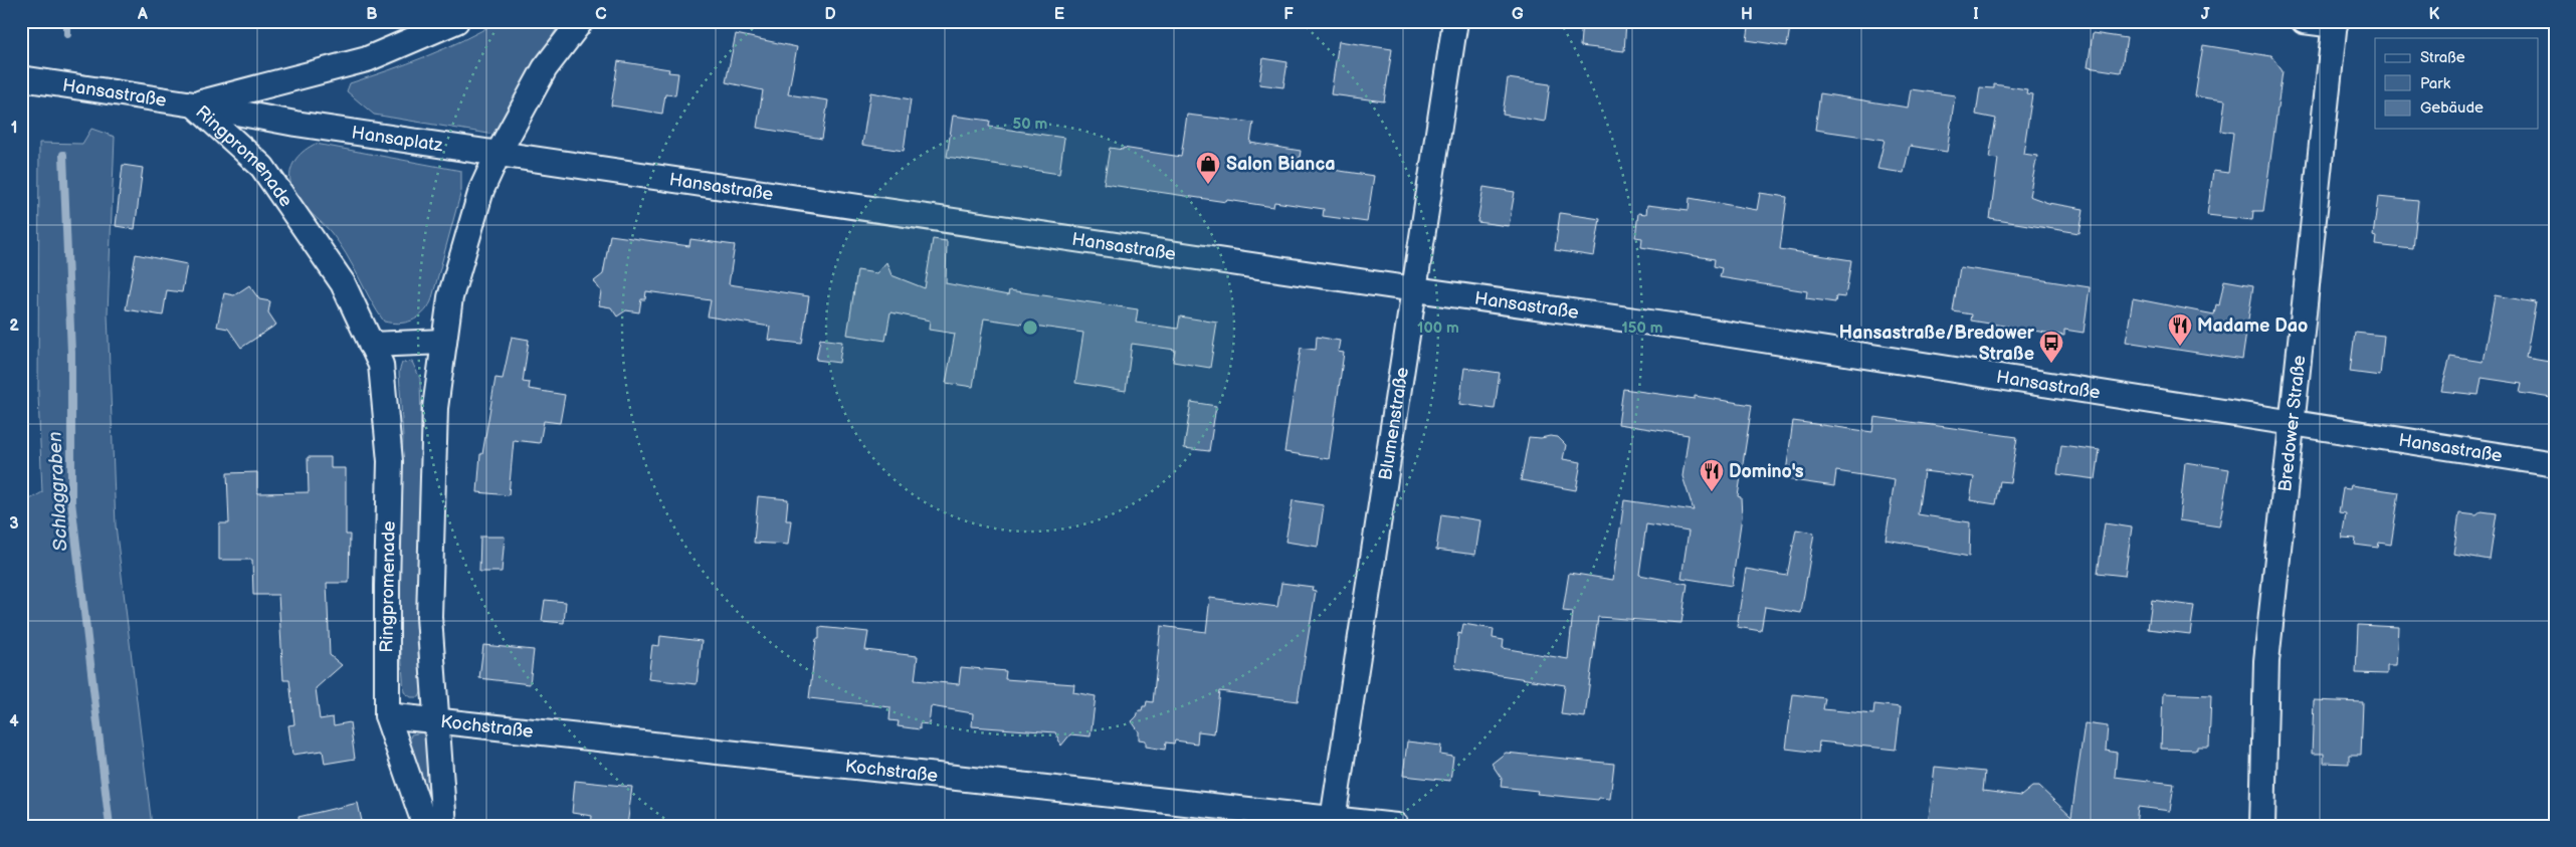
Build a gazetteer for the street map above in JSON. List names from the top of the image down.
{
  "streets": {
    "street": [
      "Hansastraße",
      "Hansaplatz",
      "Ringpromenade",
      "Bredower Straße",
      "Blumenstraße",
      "Kochstraße"
    ]
  },
  "crossings": [
    ["Hansastraße", "Hansaplatz"],
    ["Hansastraße", "Ringpromenade"],
    ["Hansastraße", "Bredower Straße"],
    ["Hansastraße", "Blumenstraße"],
    ["Ringpromenade", "Kochstraße"],
    ["Blumenstraße", "Kochstraße"]
  ],
  "water": ["Schlaggraben"],
  "places": {
    "shop": ["Salon Bianca"],
    "restaurant": ["Madame Dao", "Domino's"],
    "bus stop": ["Hansastraße/Bredower Straße"]
  },
  "legend": ["Straße", "Park", "Gebäude"],
  "grid": {
    "columns": [
      "A",
      "B",
      "C",
      "D",
      "E",
      "F",
      "G",
      "H",
      "I",
      "J",
      "K"
    ],
    "rows": [
      "1",
      "2",
      "3",
      "4"
    ]
  },
  "rings": ["50 m", "100 m", "150 m"]
}
